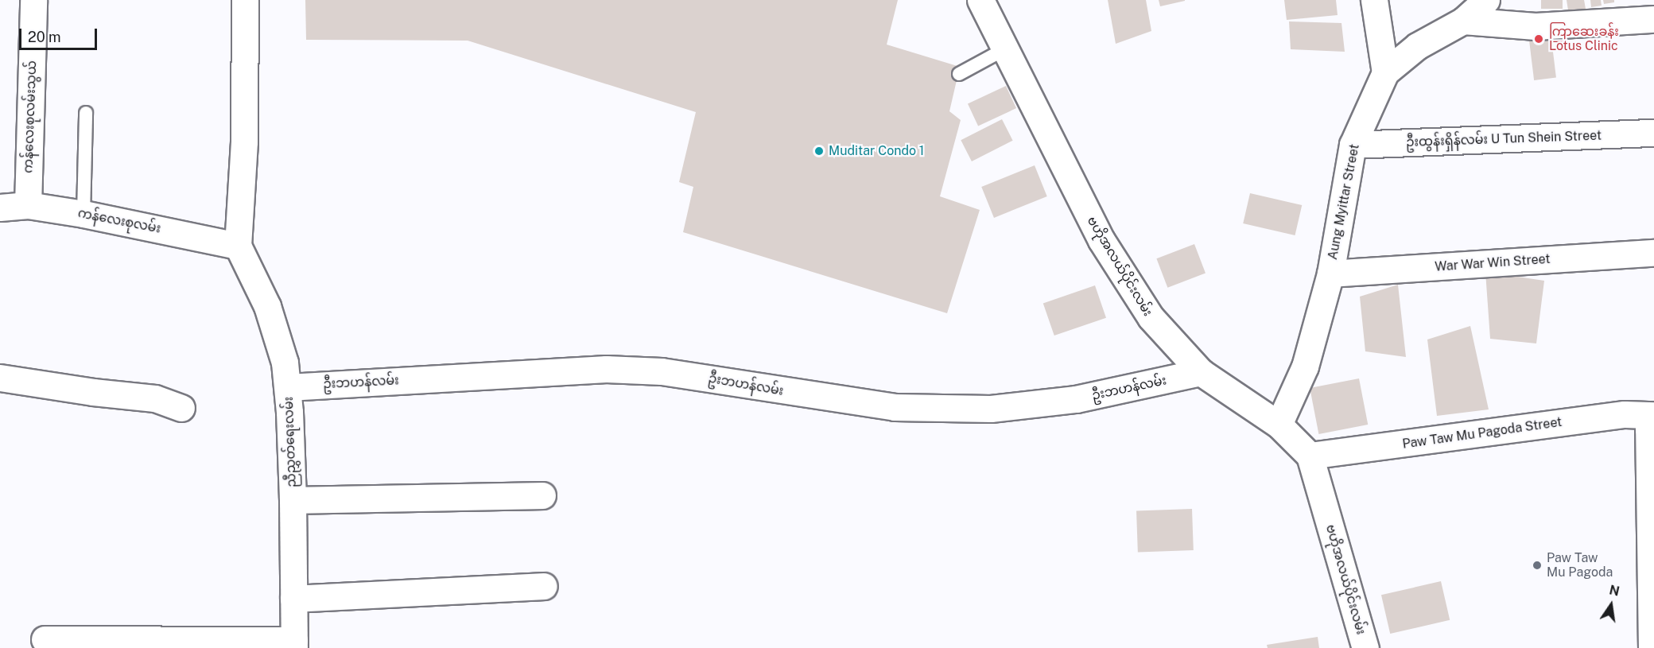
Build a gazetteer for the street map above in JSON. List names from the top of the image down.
{
  "streets": {
    "street": [
      "ကန်လေးစုလမ်းသွယ်",
      "ဦးထွန်းရှိန်လမ်း U Tun Shein Street",
      "Aung Myittar Street",
      "ကန်လေးစုလမ်း",
      "War War Win Street",
      "ဗဟိုအလယ်ပိုင်းလမ်း",
      "ဦးဘဟန်လမ်း",
      "Paw Taw Mu Pagoda Street",
      "ညီညွှတ်ရေးလမ်း"
    ]
  },
  "crossings": [
    ["ကန်လေးစုလမ်းသွယ်", "ကန်လေးစုလမ်း"],
    ["ဦးထွန်းရှိန်လမ်း U Tun Shein Street", "Aung Myittar Street"],
    ["Aung Myittar Street", "War War Win Street"],
    ["Aung Myittar Street", "ဗဟိုအလယ်ပိုင်းလမ်း"],
    ["ကန်လေးစုလမ်း", "ညီညွှတ်ရေးလမ်း"],
    ["ဗဟိုအလယ်ပိုင်းလမ်း", "ဦးဘဟန်လမ်း"],
    ["ဗဟိုအလယ်ပိုင်းလမ်း", "Paw Taw Mu Pagoda Street"],
    ["ဦးဘဟန်လမ်း", "ညီညွှတ်ရေးလမ်း"]
  ],
  "places": ["ကြာဆေးခန်း Lotus Clinic", "Muditar Condo 1", "Paw Taw Mu Pagoda"],
  "scale_bar": "20 m",
  "north": "top"
}
